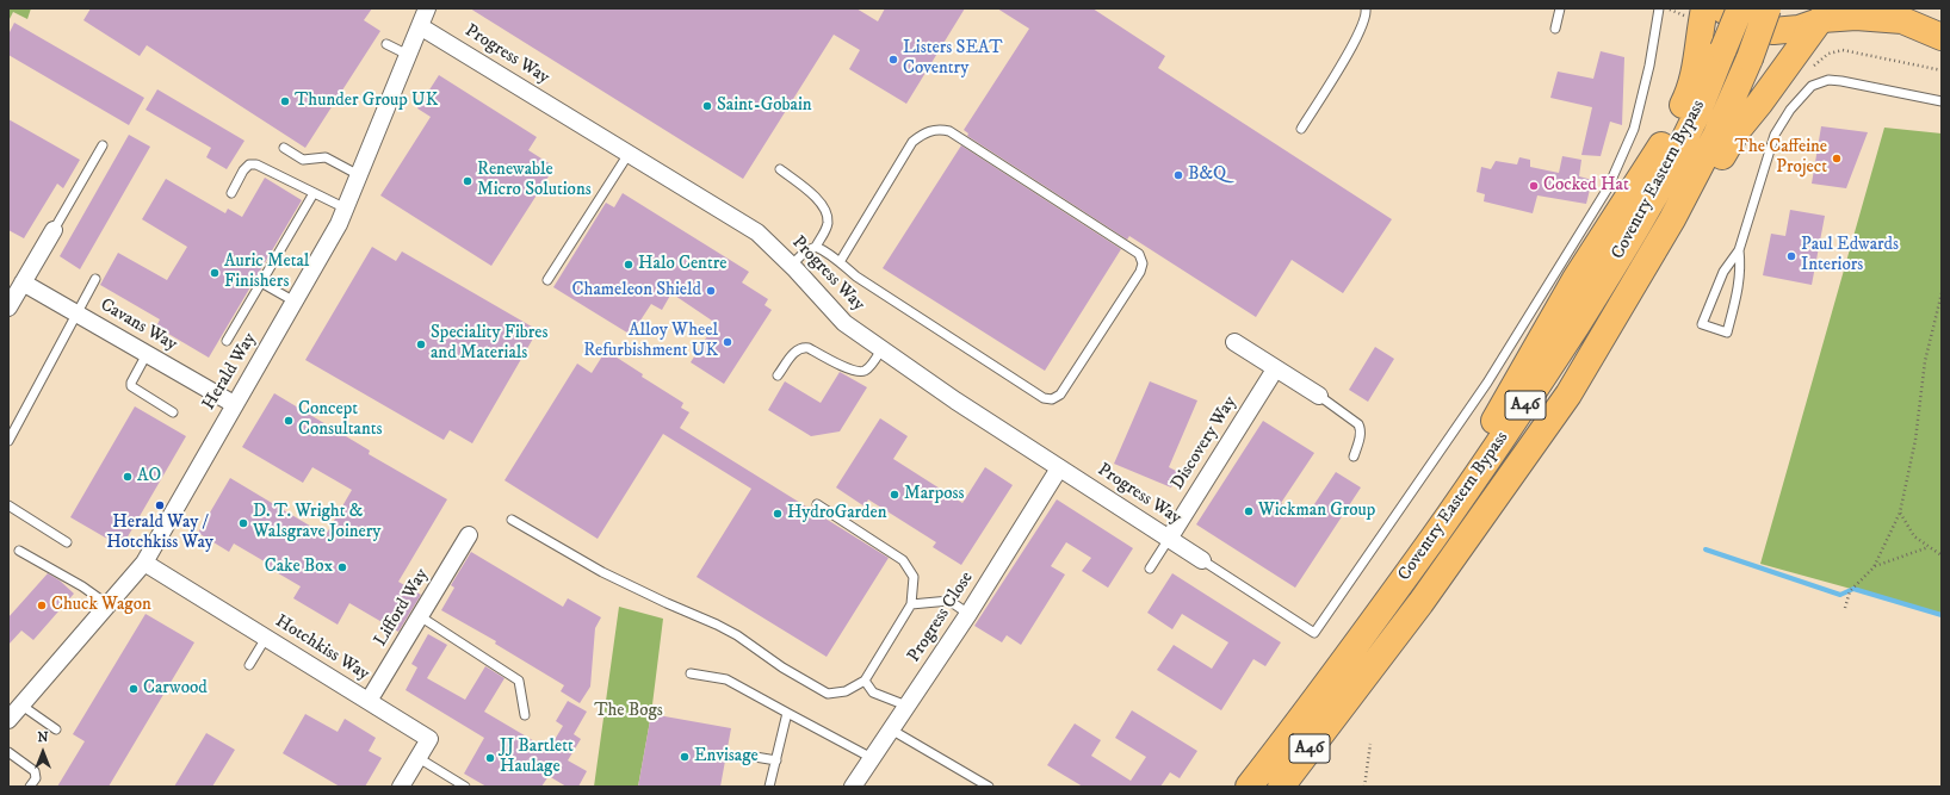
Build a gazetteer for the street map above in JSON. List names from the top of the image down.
{
  "streets": {
    "main road": ["Coventry Eastern Bypass", "A46"],
    "street": [
      "Progress Way",
      "Cavans Way",
      "Herald Way",
      "Discovery Way",
      "Lifford Way",
      "Progress Close",
      "Hotchkiss Way"
    ]
  },
  "crossings": [
    ["Progress Way", "Herald Way"],
    ["Progress Way", "Discovery Way"],
    ["Progress Way", "Progress Close"],
    ["Cavans Way", "Herald Way"],
    ["Herald Way", "Hotchkiss Way"],
    ["Lifford Way", "Hotchkiss Way"]
  ],
  "parks": ["The Bogs"],
  "places": [
    "Listers SEAT Coventry",
    "Thunder Group UK",
    "Saint-Gobain",
    "The Caffeine Project",
    "B&Q",
    "Renewable Micro Solutions",
    "Cocked Hat",
    "Paul Edwards Interiors",
    "Halo Centre",
    "Auric Metal Finishers",
    "Chameleon Shield",
    "Alloy Wheel Refurbishment UK",
    "Speciality Fibres and Materials",
    "Concept Consultants",
    "AO",
    "Marposs",
    "Herald Way / Hotchkiss Way",
    "Wickman Group",
    "HydroGarden",
    "D. T. Wright & Walsgrave Joinery",
    "Cake Box",
    "Chuck Wagon",
    "Carwood",
    "Envisage",
    "JJ Bartlett Haulage"
  ],
  "north": "top"
}
